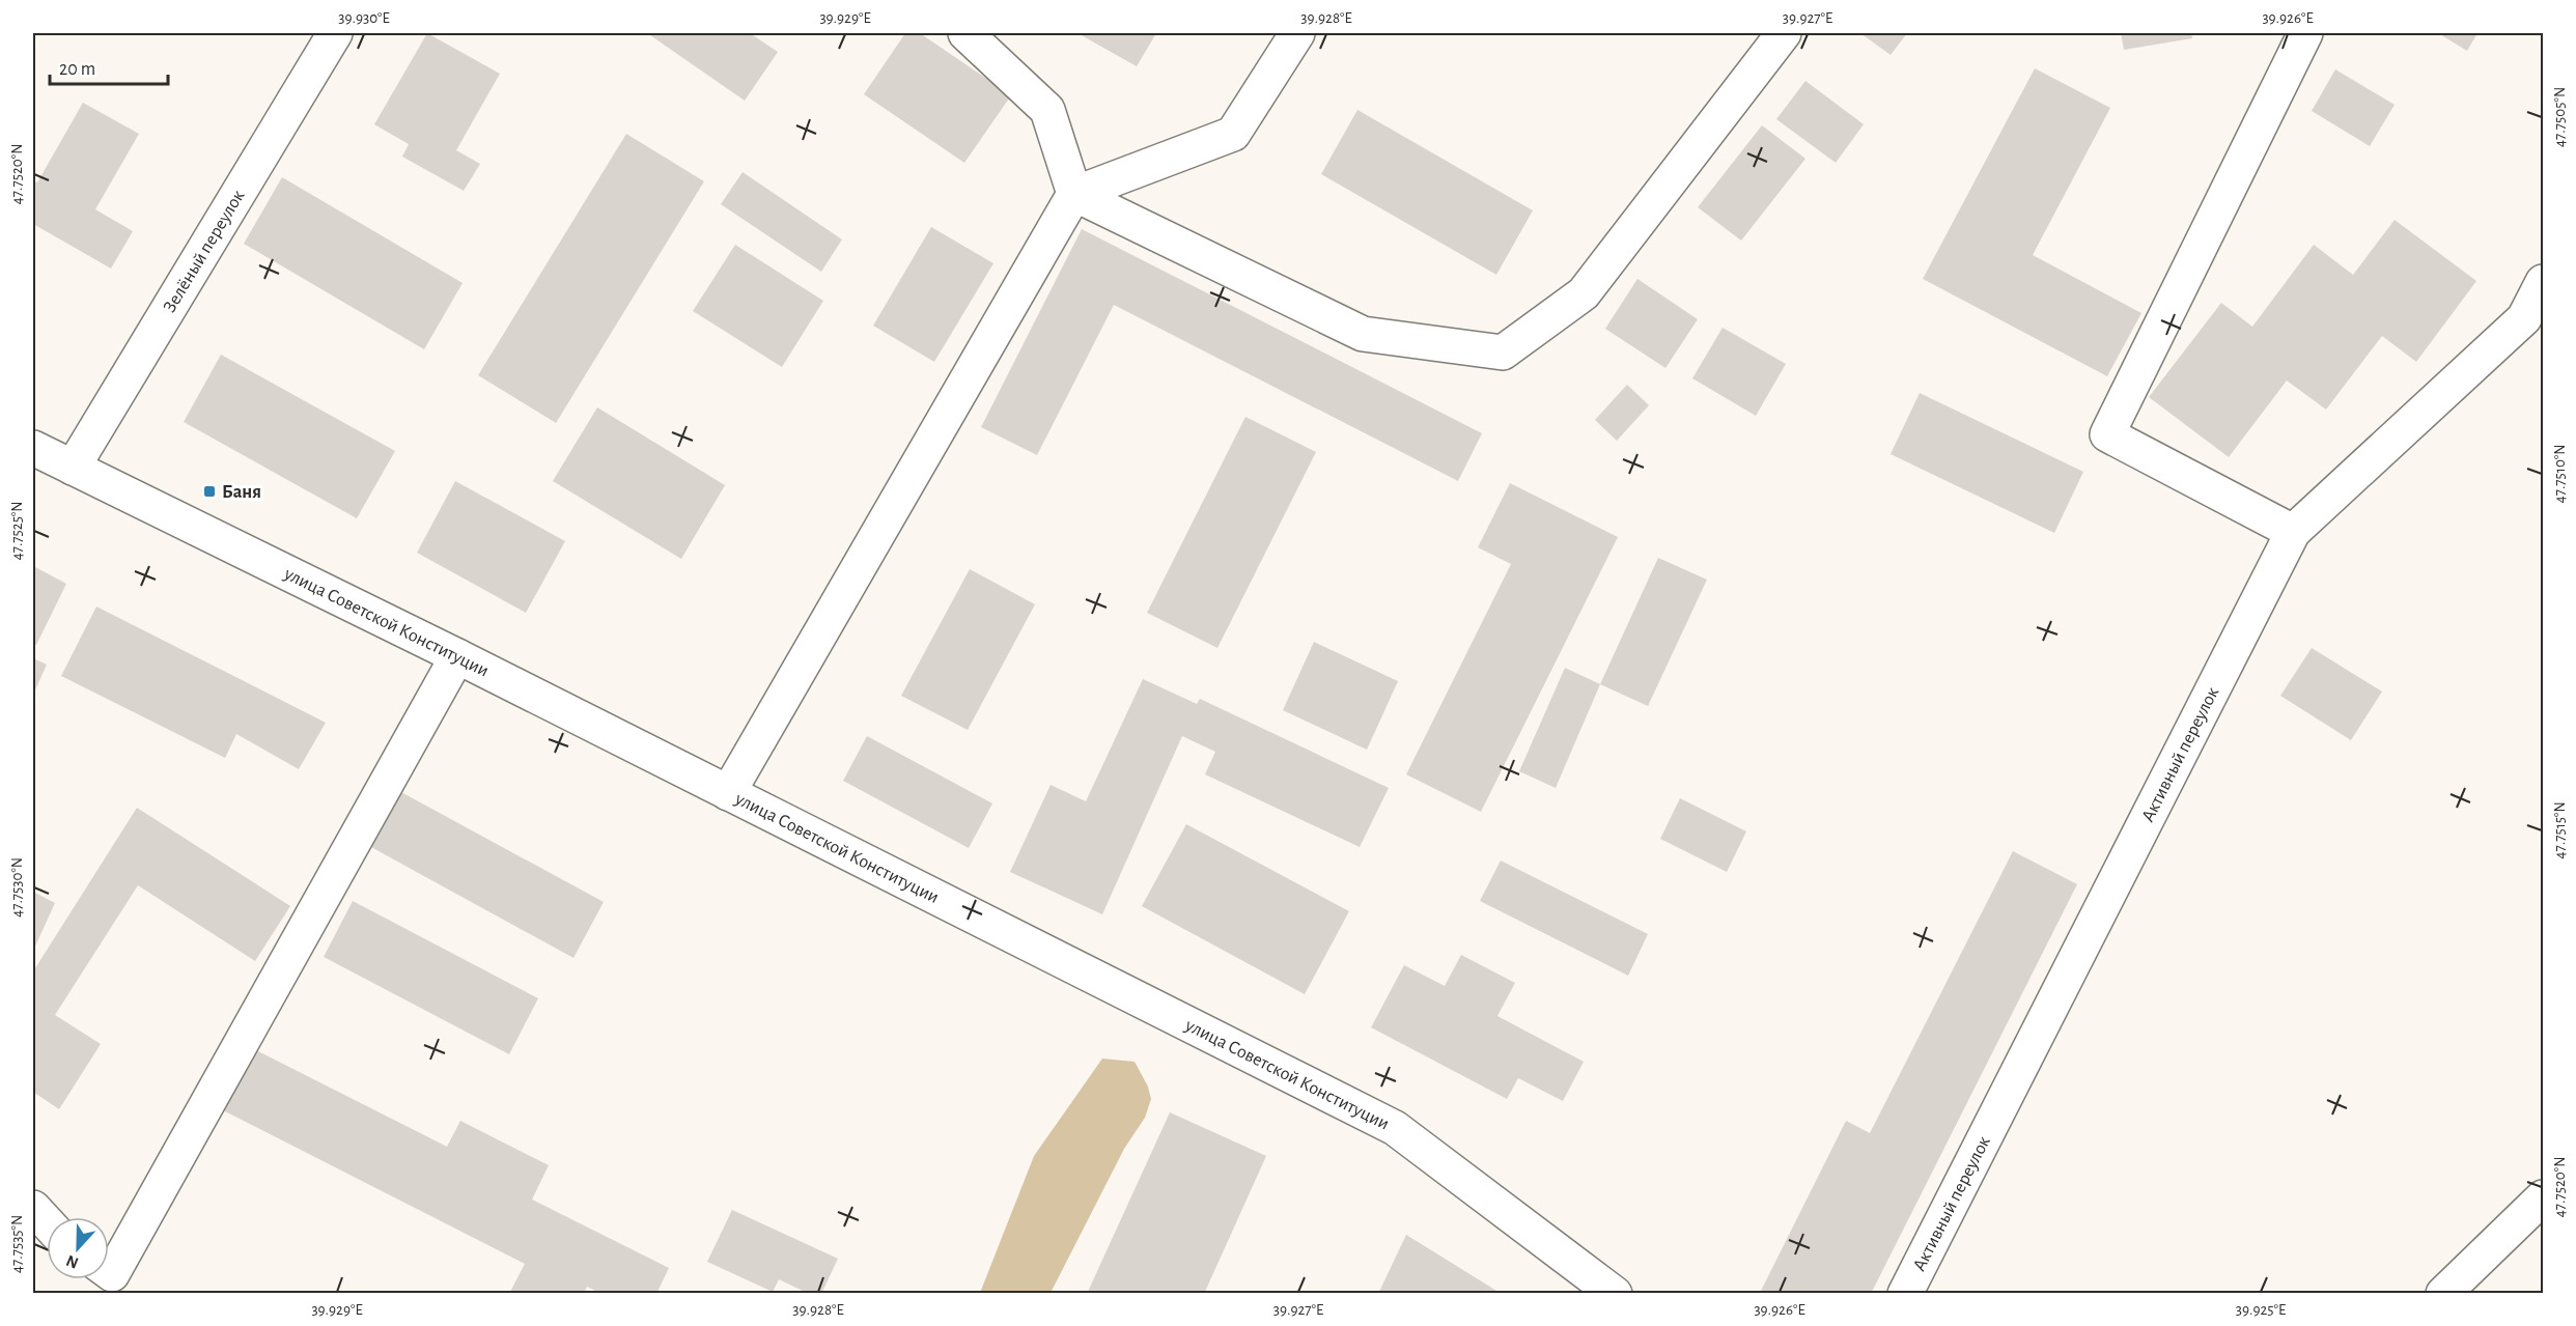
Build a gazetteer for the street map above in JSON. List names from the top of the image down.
{
  "streets": {
    "street": ["Зелёный переулок", "улица Советской Конституции", "Активный переулок"]
  },
  "crossings": [
    ["Зелёный переулок", "улица Советской Конституции"]
  ],
  "places": {
    "transit": ["Баня"]
  },
  "scale_bar": "20 m",
  "north": "bottom",
  "coordinates": [
    "39.930°E",
    "39.929°E",
    "39.928°E",
    "39.927°E",
    "39.926°E",
    "47.7505°N",
    "47.7520°N",
    "47.7510°N",
    "47.7525°N",
    "47.7515°N",
    "47.7530°N",
    "47.7535°N",
    "39.925°E"
  ]
}
